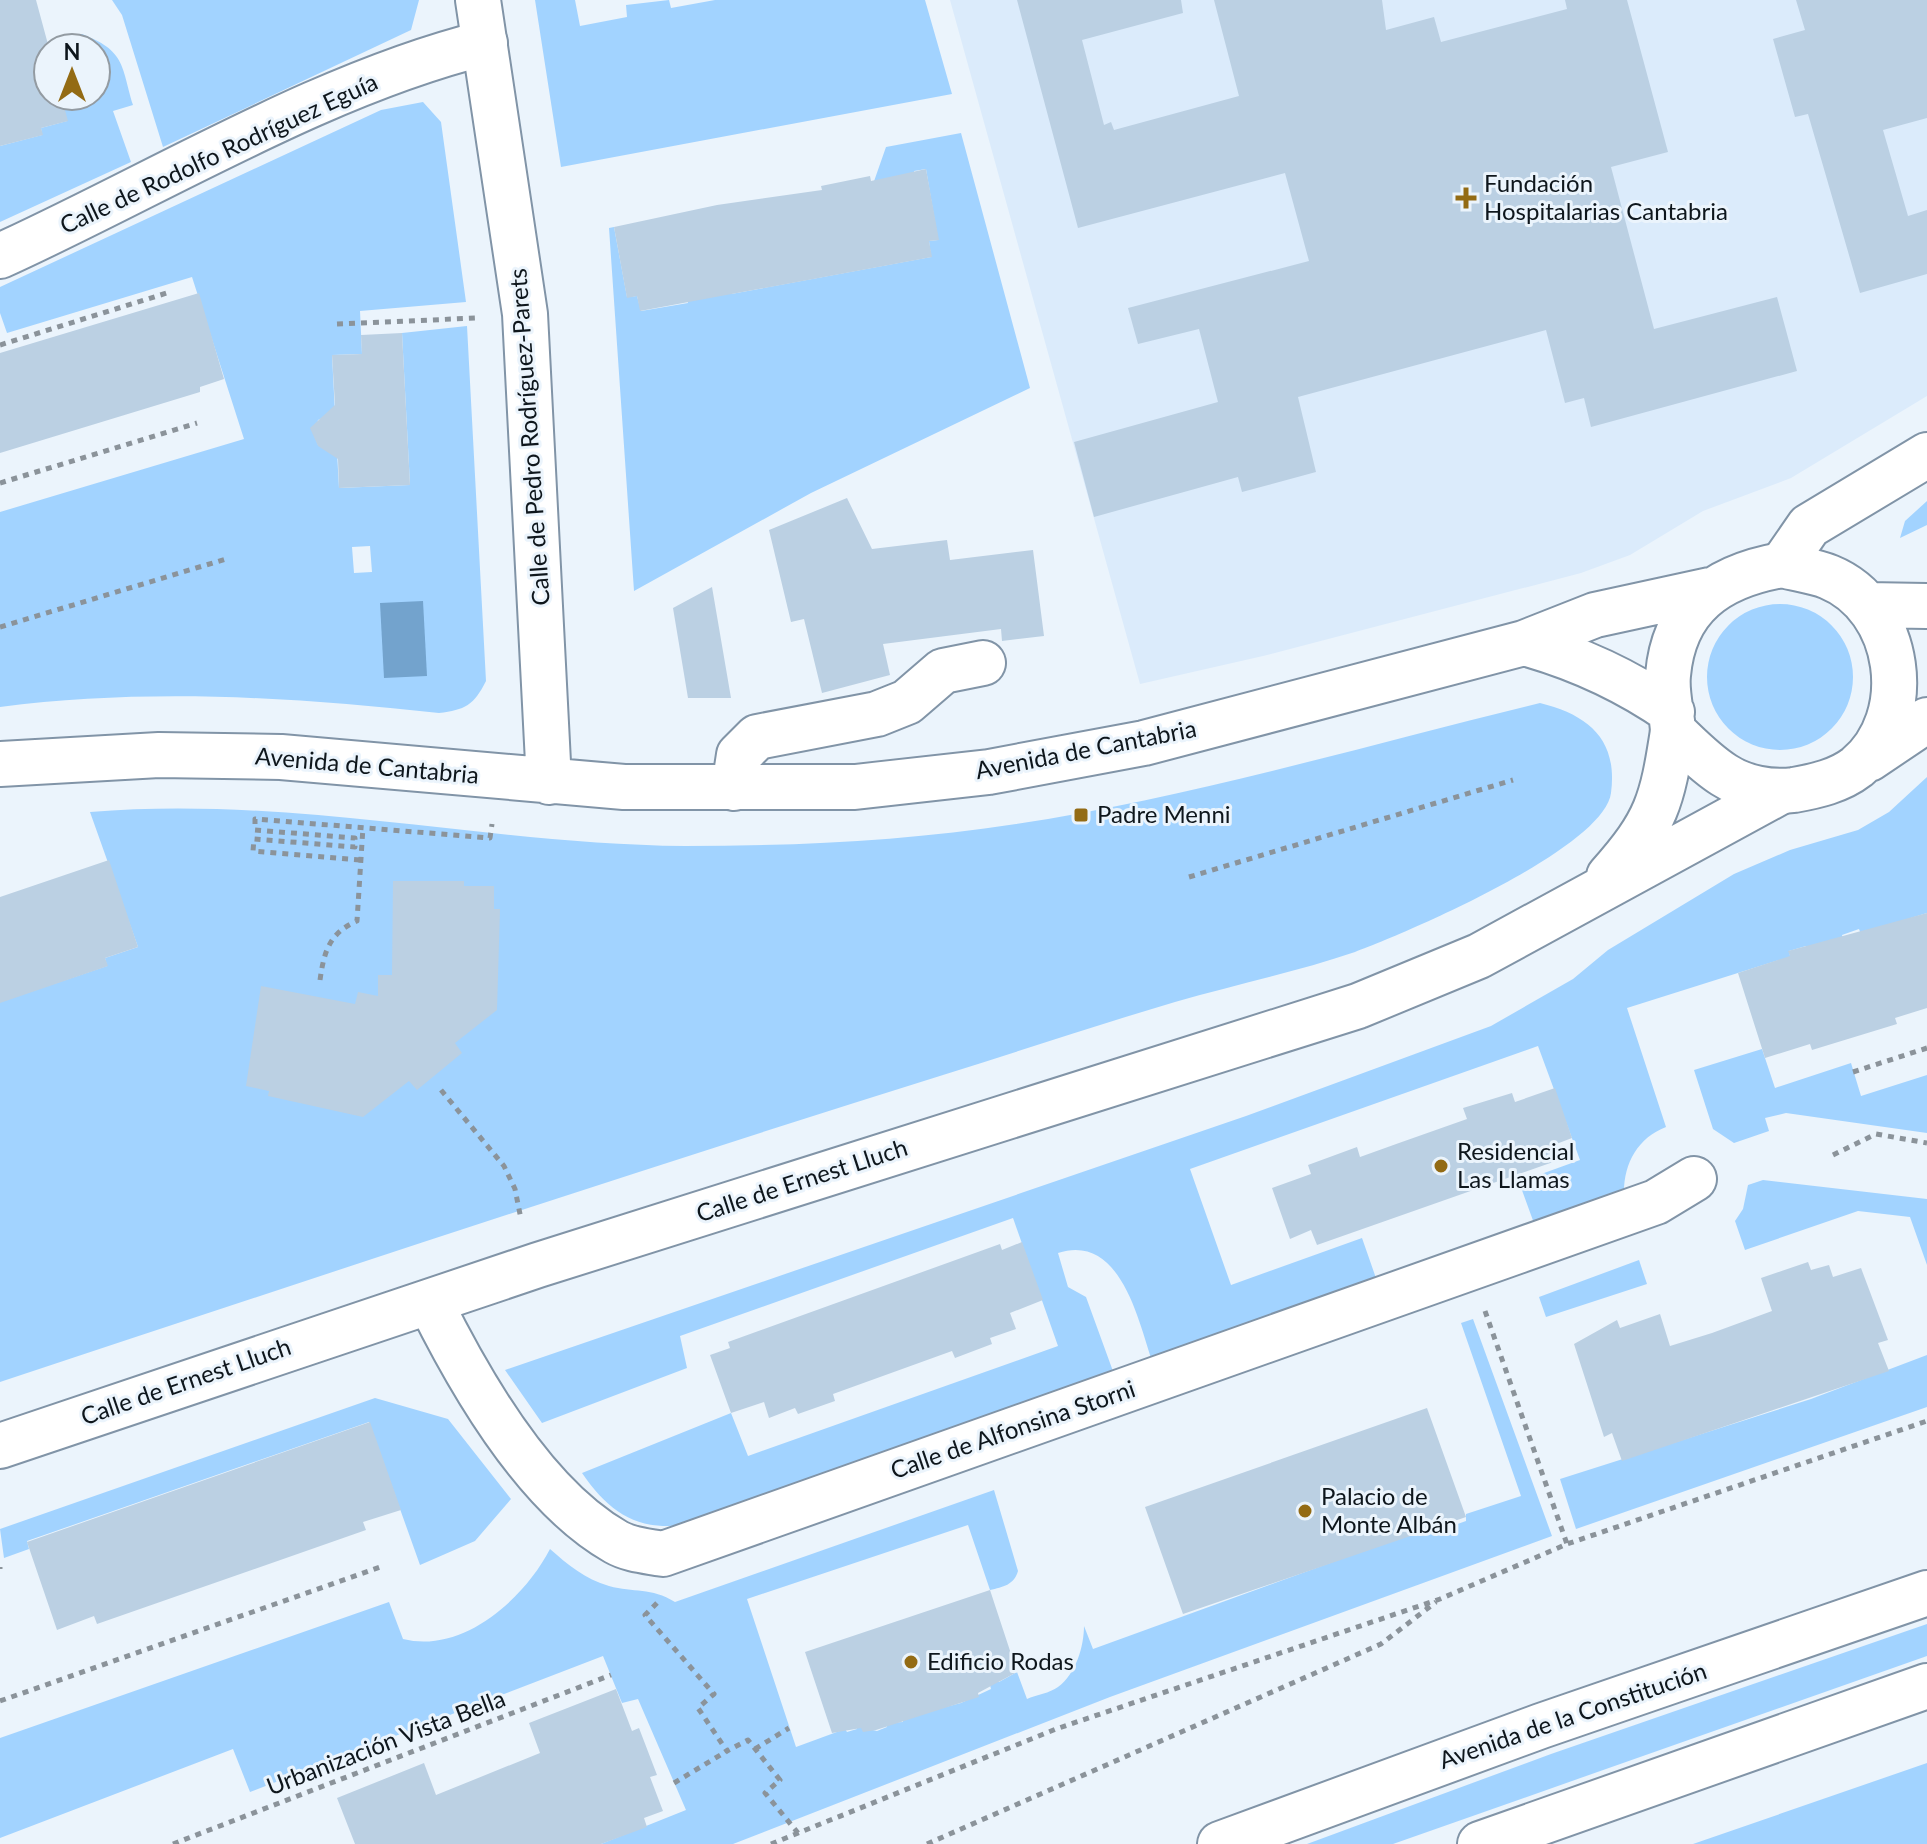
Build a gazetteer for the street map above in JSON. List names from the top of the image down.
{
  "streets": {
    "main road": [
      "Calle de Rodolfo Rodríguez Eguía",
      "Calle de Pedro Rodríguez-Parets",
      "Avenida de Cantabria",
      "Calle de Ernest Lluch",
      "Calle de Alfonsina Storni",
      "Avenida de la Constitución"
    ],
    "path": ["Urbanización Vista Bella"]
  },
  "crossings": [
    ["Calle de Rodolfo Rodríguez Eguía", "Calle de Pedro Rodríguez-Parets"],
    ["Calle de Pedro Rodríguez-Parets", "Avenida de Cantabria"],
    ["Avenida de Cantabria", "Calle de Ernest Lluch"],
    ["Calle de Ernest Lluch", "Calle de Alfonsina Storni"]
  ],
  "places": {
    "health": ["Fundación Hospitalarias Cantabria"],
    "transit": ["Padre Menni"],
    "other": ["Residencial Las Llamas", "Palacio de Monte Albán", "Edificio Rodas"]
  },
  "north": "top"
}
